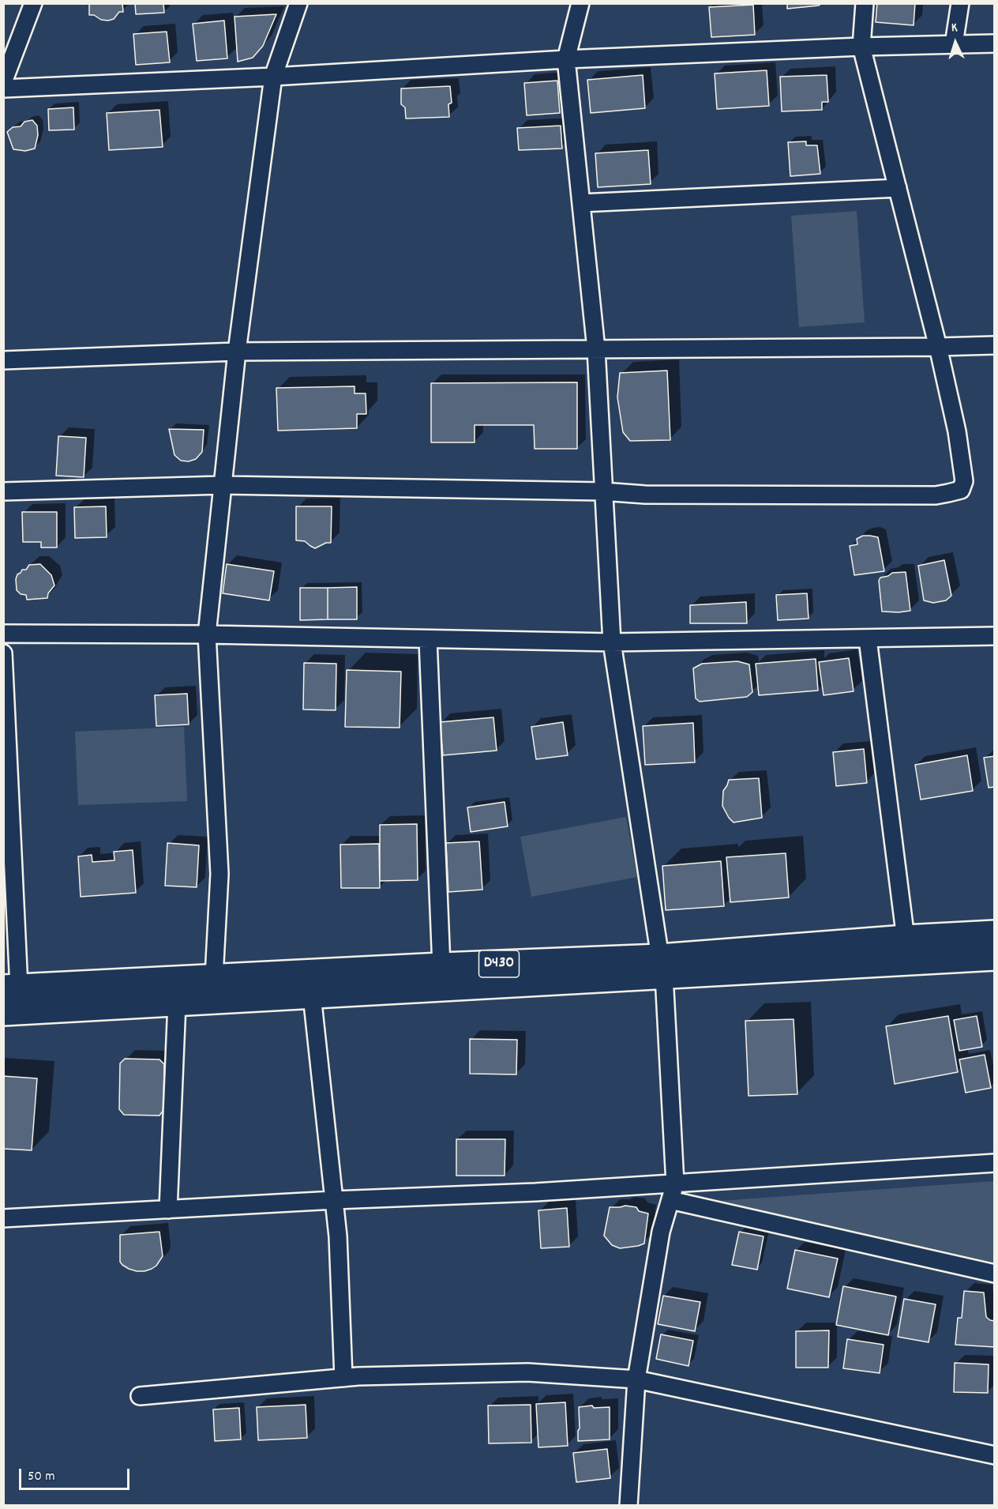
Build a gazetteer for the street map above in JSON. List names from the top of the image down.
{
  "streets": {
    "highway": ["D430"]
  },
  "scale_bar": "50 m",
  "north": "top"
}
